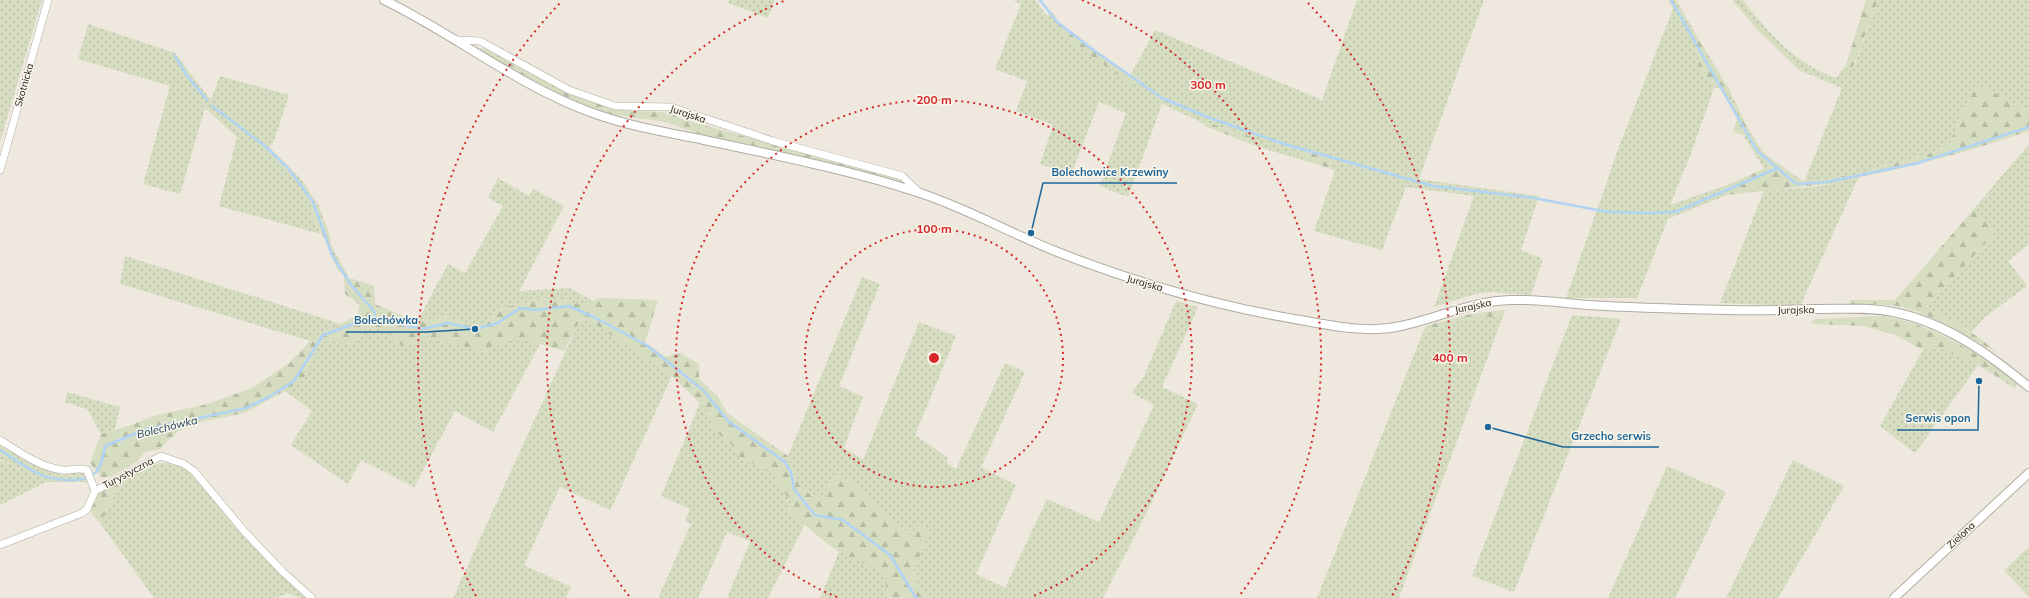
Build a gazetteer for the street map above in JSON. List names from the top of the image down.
{
  "streets": {
    "street": [
      "Skotnicka",
      "Jurajska",
      "Turystyczna",
      "Zielona"
    ]
  },
  "water": ["Bolechówka"],
  "places": [
    "Bolechowice Krzewiny",
    "Bolechówka",
    "Serwis opon",
    "Grzecho serwis"
  ],
  "rings": [
    "300 m",
    "200 m",
    "100 m",
    "400 m"
  ]
}
